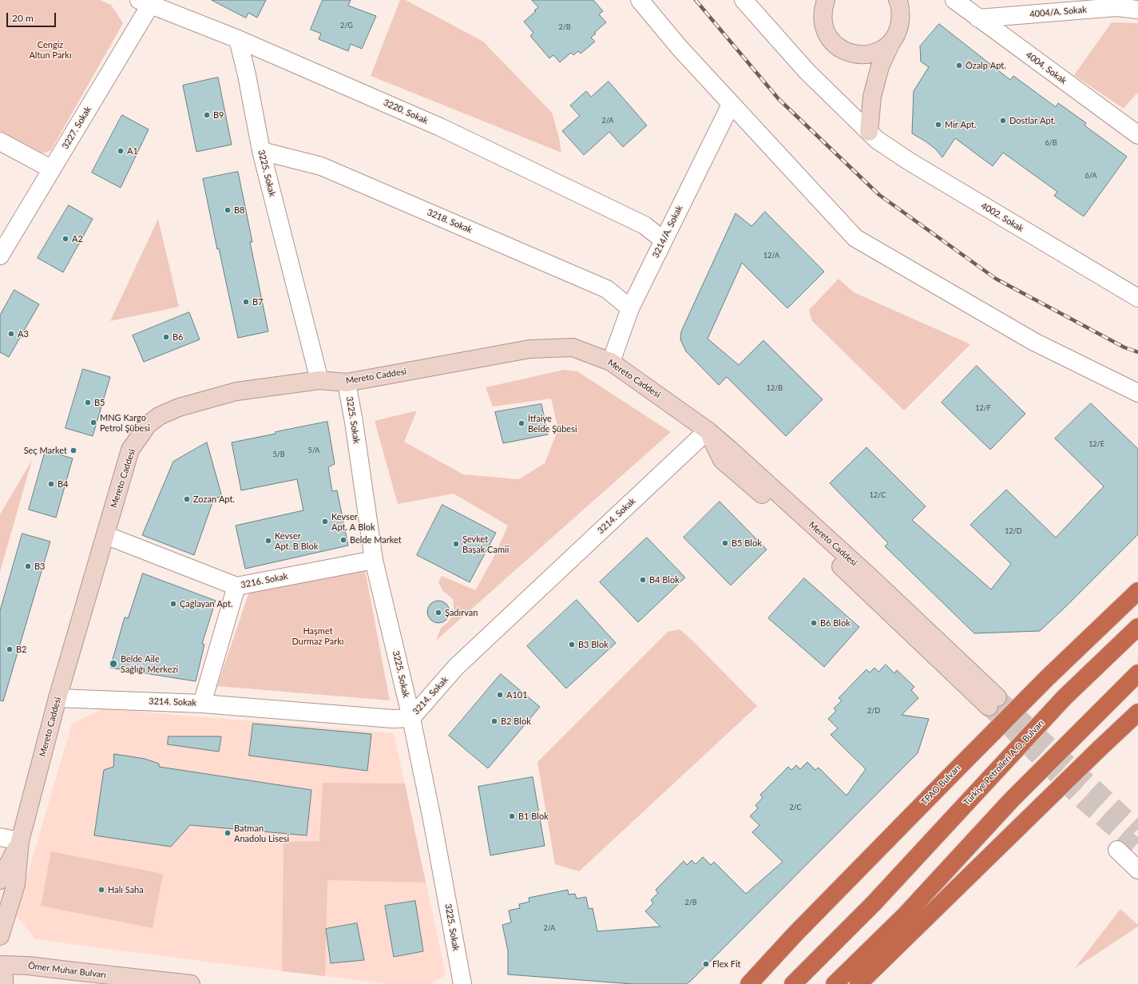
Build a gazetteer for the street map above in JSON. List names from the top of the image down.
{
  "streets": {
    "highway": ["Türkiye Petrolleri A.O. Bulvarı", "TPAO Bulvarı"],
    "street": [
      "4004/A. Sokak",
      "4004. Sokak",
      "3220. Sokak",
      "3227. Sokak",
      "3225. Sokak",
      "4002. Sokak",
      "3218. Sokak",
      "3214/A. Sokak",
      "Mereto Caddesi",
      "3214. Sokak",
      "3216. Sokak",
      "Ömer Muhar Bulvarı"
    ]
  },
  "crossings": [
    ["4004/A. Sokak", "4004. Sokak"],
    ["3220. Sokak", "3227. Sokak"],
    ["3220. Sokak", "3225. Sokak"],
    ["3220. Sokak", "3214/A. Sokak"],
    ["3225. Sokak", "3218. Sokak"],
    ["3225. Sokak", "Mereto Caddesi"],
    ["3225. Sokak", "3214. Sokak"],
    ["3225. Sokak", "3216. Sokak"],
    ["3218. Sokak", "3214/A. Sokak"],
    ["3214/A. Sokak", "Mereto Caddesi"],
    ["Mereto Caddesi", "3214. Sokak"],
    ["Mereto Caddesi", "3216. Sokak"]
  ],
  "parks": ["Cengiz Altun Parkı", "Haşmet Durmaz Parkı"],
  "places": [
    "Özalp Apt.",
    "B9",
    "Dostlar Apt.",
    "Mir Apt.",
    "A1",
    "B8",
    "A2",
    "B7",
    "A3",
    "B6",
    "B5",
    "MNG Kargo Petrol Şübesi",
    "İtfaiye Belde Şübesi",
    "Seç Market",
    "B4",
    "Zozan Apt.",
    "Kevser Apt. A Blok",
    "Belde Market",
    "Kevser Apt. B Blok",
    "B5 Blok",
    "Şevket Başak Camii",
    "B3",
    "B4 Blok",
    "Çağlayan Apt.",
    "Şadırvan",
    "B6 Blok",
    "B3 Blok",
    "B2",
    "Belde Aile Sağlığı Merkezi",
    "A101",
    "B2 Blok",
    "B1 Blok",
    "Batman Anadolu Lisesi",
    "Halı Saha",
    "Flex Fit"
  ],
  "house_numbers": [
    "2/G",
    "2/B",
    "2/A",
    "6/B",
    "6/A",
    "12/A",
    "12/B",
    "12/F",
    "12/E",
    "5/A",
    "5/B",
    "12/C",
    "12/D",
    "2/D",
    "2/C",
    "2/B",
    "2/A"
  ],
  "scale_bar": "20 m"
}
